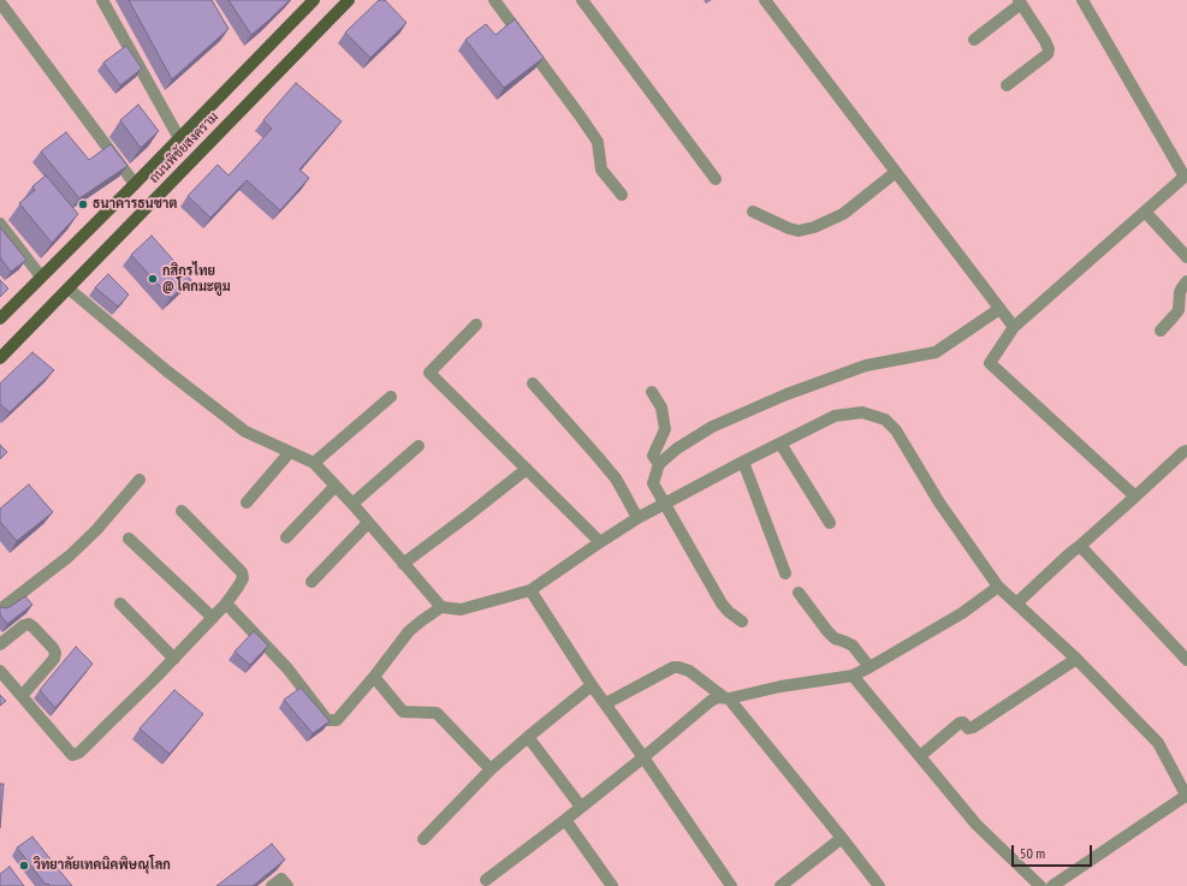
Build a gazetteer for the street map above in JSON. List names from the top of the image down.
{
  "streets": {
    "main road": ["ถนนพิชัยสงคราม"]
  },
  "places": ["ธนาคารธนชาต", "กสิกรไทย @ โคกมะตูม", "วิทยาลัยเทคนิคพิษณุโลก"],
  "scale_bar": "50 m"
}
